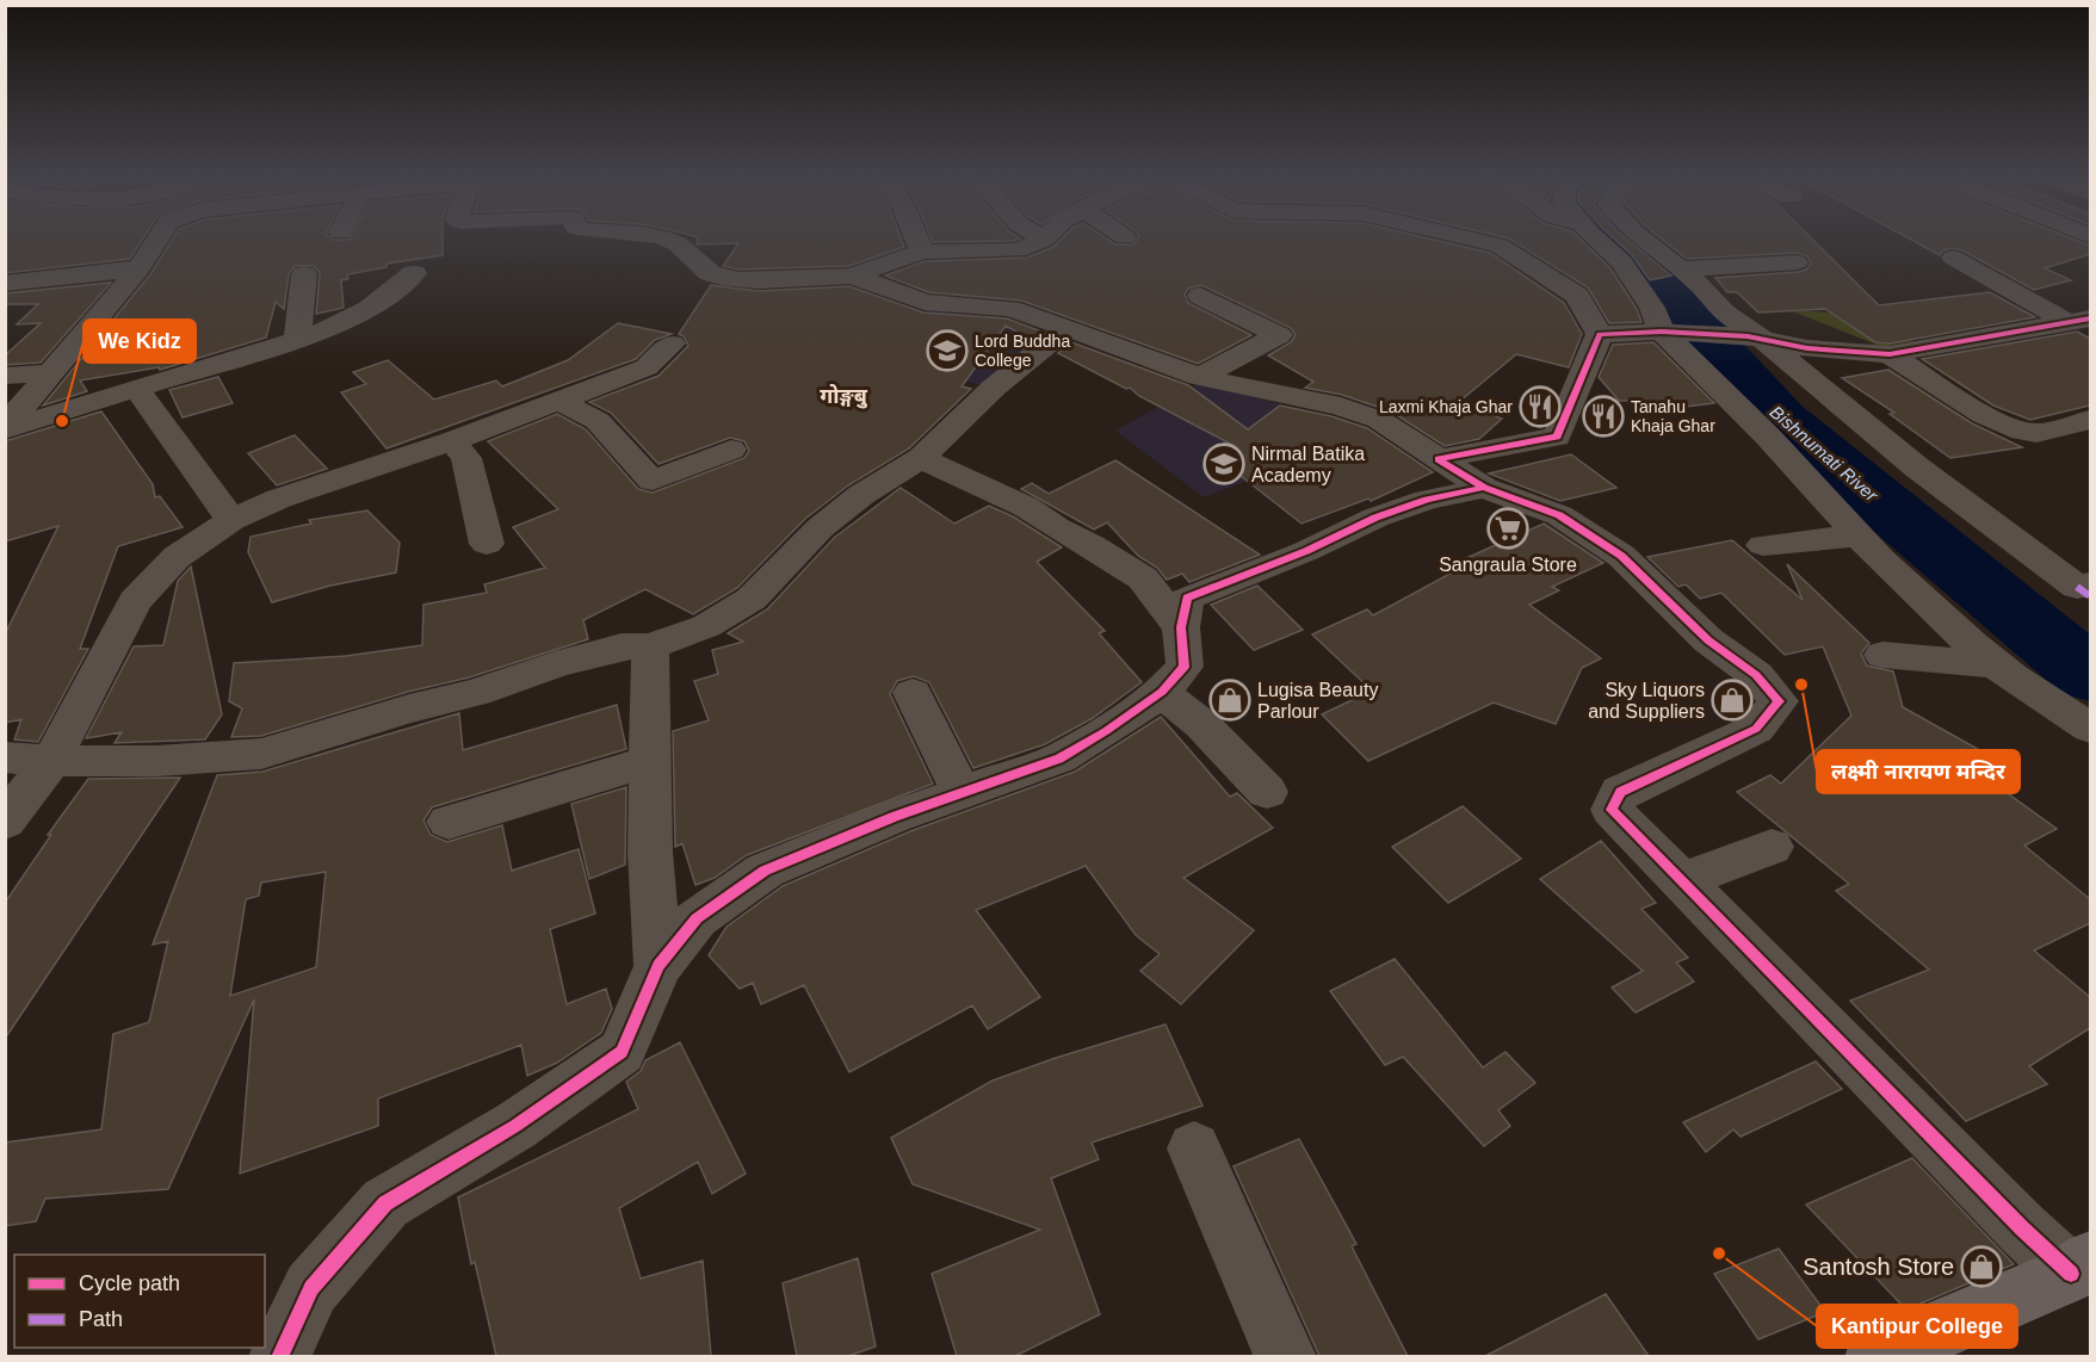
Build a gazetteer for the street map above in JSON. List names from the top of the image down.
{
  "districts": ["गोङ्गबु"],
  "water": ["Bishnumati River"],
  "places": {
    "school or university": ["Lord Buddha College", "Nirmal Batika Academy"],
    "restaurant": ["Laxmi Khaja Ghar", "Tanahu Khaja Ghar"],
    "other": ["We Kidz", "लक्ष्मी नारायण मन्दिर", "Kantipur College"],
    "supermarket": ["Sangraula Store"],
    "shop": ["Lugisa Beauty Parlour", "Sky Liquors and Suppliers", "Santosh Store"]
  },
  "legend": ["Cycle path", "Path"]
}
